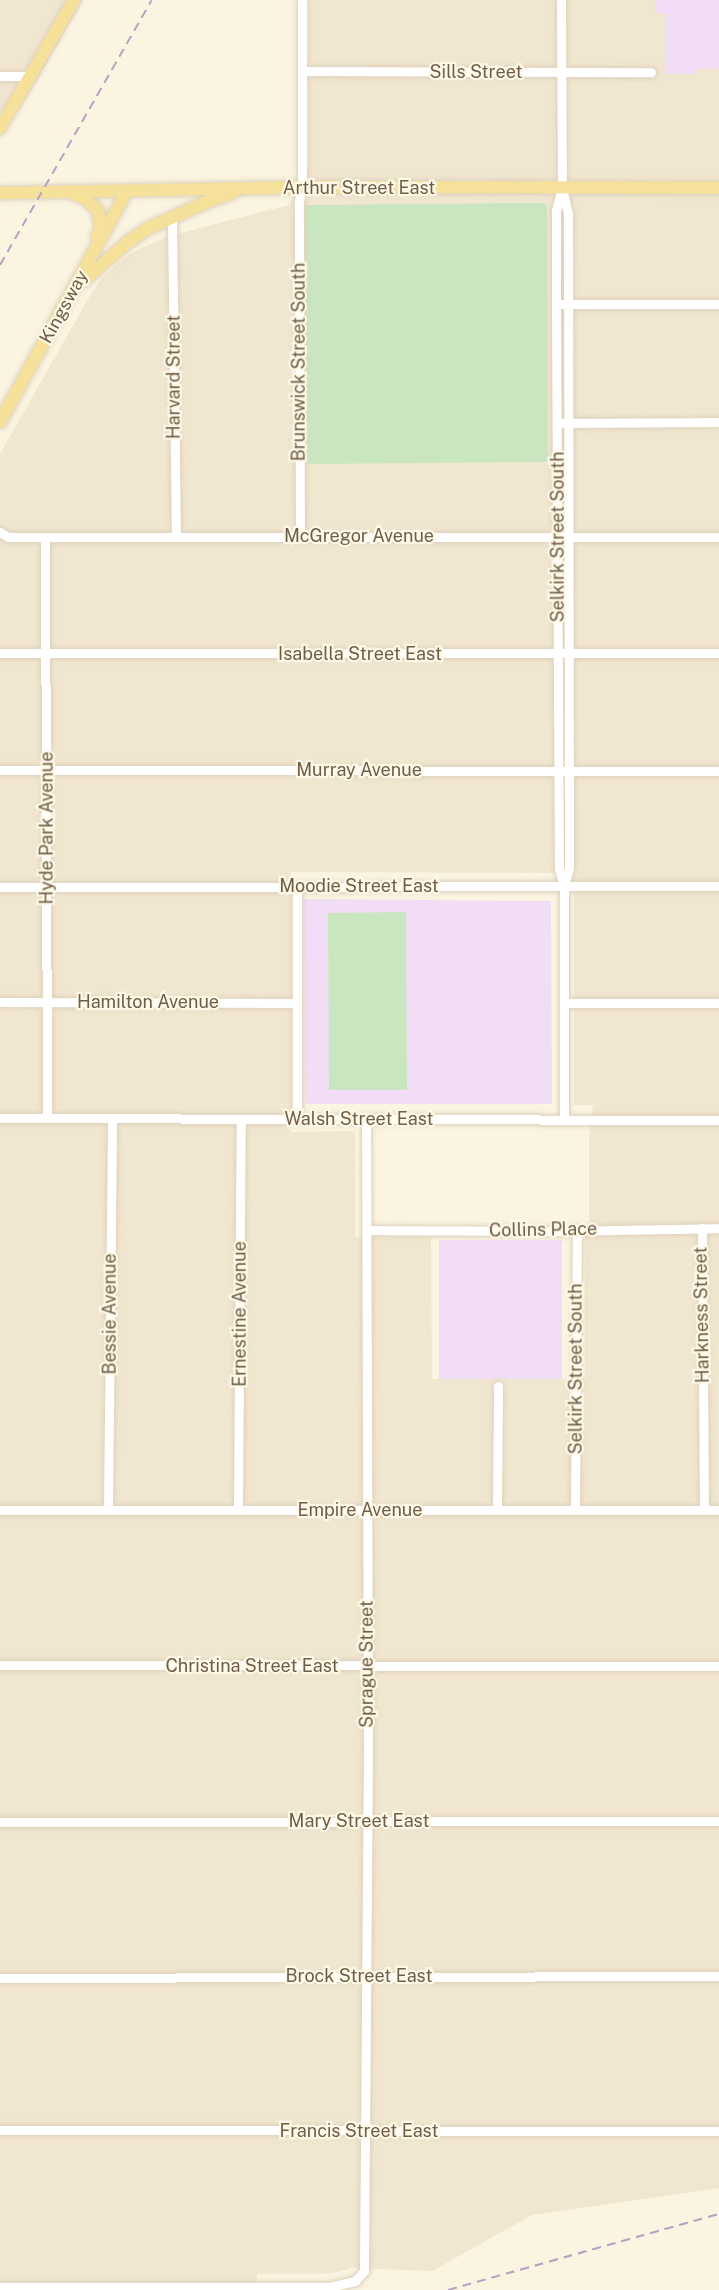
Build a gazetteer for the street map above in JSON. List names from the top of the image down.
{
  "streets": {
    "main road": ["Arthur Street East", "Kingsway"],
    "street": [
      "Sills Street",
      "Brunswick Street South",
      "Harvard Street",
      "McGregor Avenue",
      "Selkirk Street South",
      "Isabella Street East",
      "Murray Avenue",
      "Hyde Park Avenue",
      "Moodie Street East",
      "Hamilton Avenue",
      "Walsh Street East",
      "Collins Place",
      "Bessie Avenue",
      "Ernestine Avenue",
      "Harkness Street",
      "Empire Avenue",
      "Sprague Street",
      "Christina Street East",
      "Mary Street East",
      "Brock Street East",
      "Francis Street East"
    ]
  },
  "crossings": [
    ["Sills Street", "Brunswick Street South"],
    ["Sills Street", "Selkirk Street South"],
    ["Arthur Street East", "Kingsway"],
    ["Arthur Street East", "Brunswick Street South"],
    ["Arthur Street East", "Selkirk Street South"],
    ["Brunswick Street South", "McGregor Avenue"],
    ["Harvard Street", "McGregor Avenue"],
    ["McGregor Avenue", "Selkirk Street South"],
    ["McGregor Avenue", "Hyde Park Avenue"],
    ["Selkirk Street South", "Isabella Street East"],
    ["Selkirk Street South", "Murray Avenue"],
    ["Selkirk Street South", "Moodie Street East"],
    ["Selkirk Street South", "Walsh Street East"],
    ["Selkirk Street South", "Collins Place"],
    ["Selkirk Street South", "Empire Avenue"],
    ["Isabella Street East", "Hyde Park Avenue"],
    ["Murray Avenue", "Hyde Park Avenue"],
    ["Hyde Park Avenue", "Moodie Street East"],
    ["Hyde Park Avenue", "Hamilton Avenue"],
    ["Hyde Park Avenue", "Walsh Street East"],
    ["Walsh Street East", "Bessie Avenue"],
    ["Walsh Street East", "Ernestine Avenue"],
    ["Walsh Street East", "Sprague Street"],
    ["Collins Place", "Harkness Street"],
    ["Collins Place", "Sprague Street"],
    ["Bessie Avenue", "Empire Avenue"],
    ["Ernestine Avenue", "Empire Avenue"],
    ["Harkness Street", "Empire Avenue"],
    ["Empire Avenue", "Sprague Street"],
    ["Sprague Street", "Christina Street East"],
    ["Sprague Street", "Mary Street East"],
    ["Sprague Street", "Brock Street East"],
    ["Sprague Street", "Francis Street East"]
  ]
}
